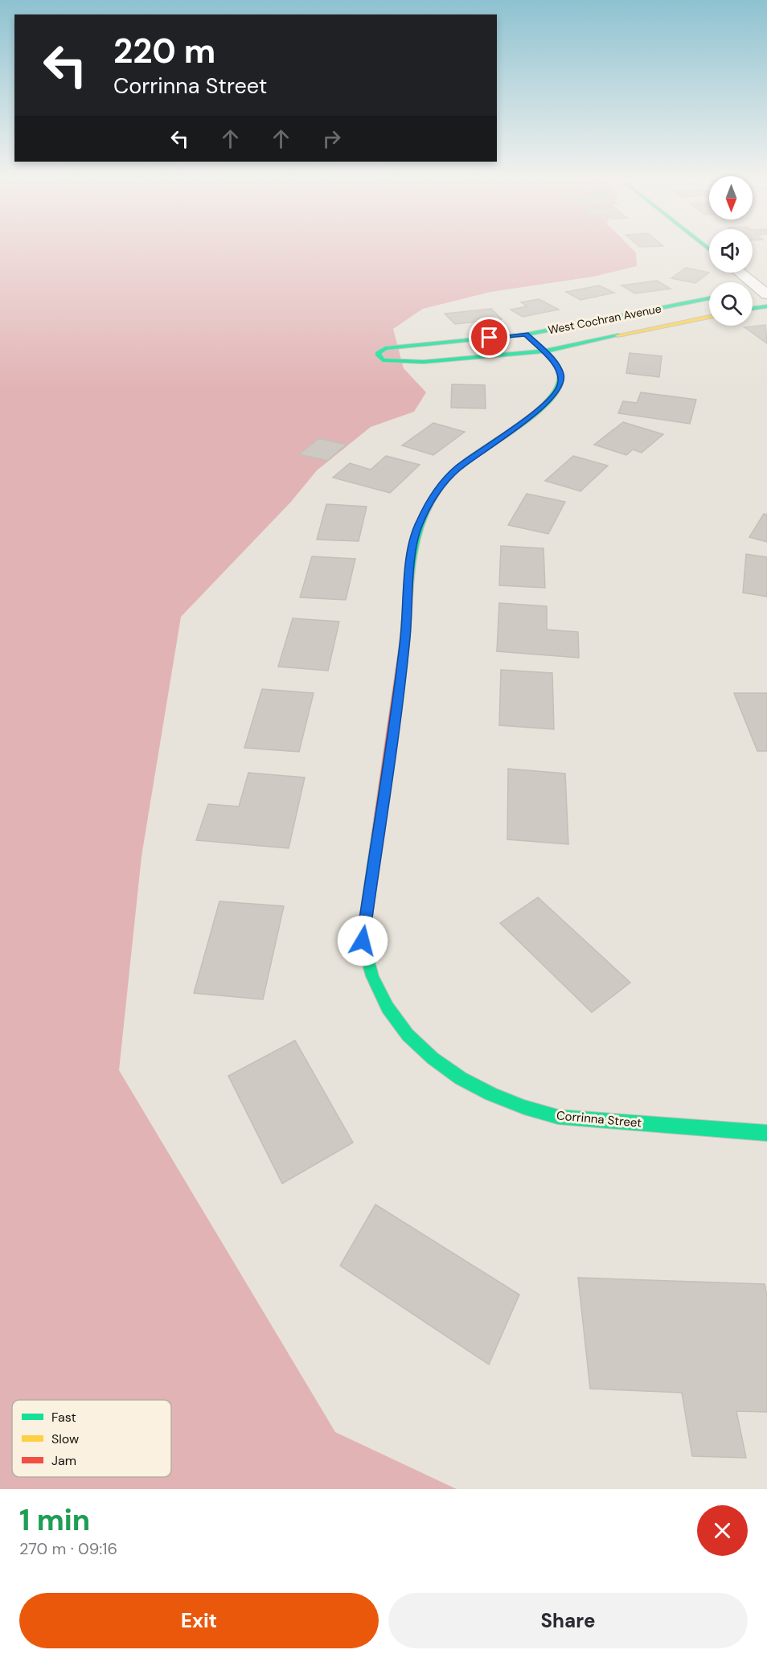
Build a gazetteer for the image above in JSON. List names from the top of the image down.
{
  "streets": {
    "street": ["West Cochran Avenue", "Corrinna Street"]
  },
  "crossings": [
    ["West Cochran Avenue", "Corrinna Street"]
  ],
  "legend": ["Fast", "Slow", "Jam"],
  "north": "bottom",
  "page": {
    "turn": ["220 m", "Corrinna Street"],
    "heading": ["1 min", "270 m · 09:16"],
    "buttons": ["Exit", "Share"]
  }
}
